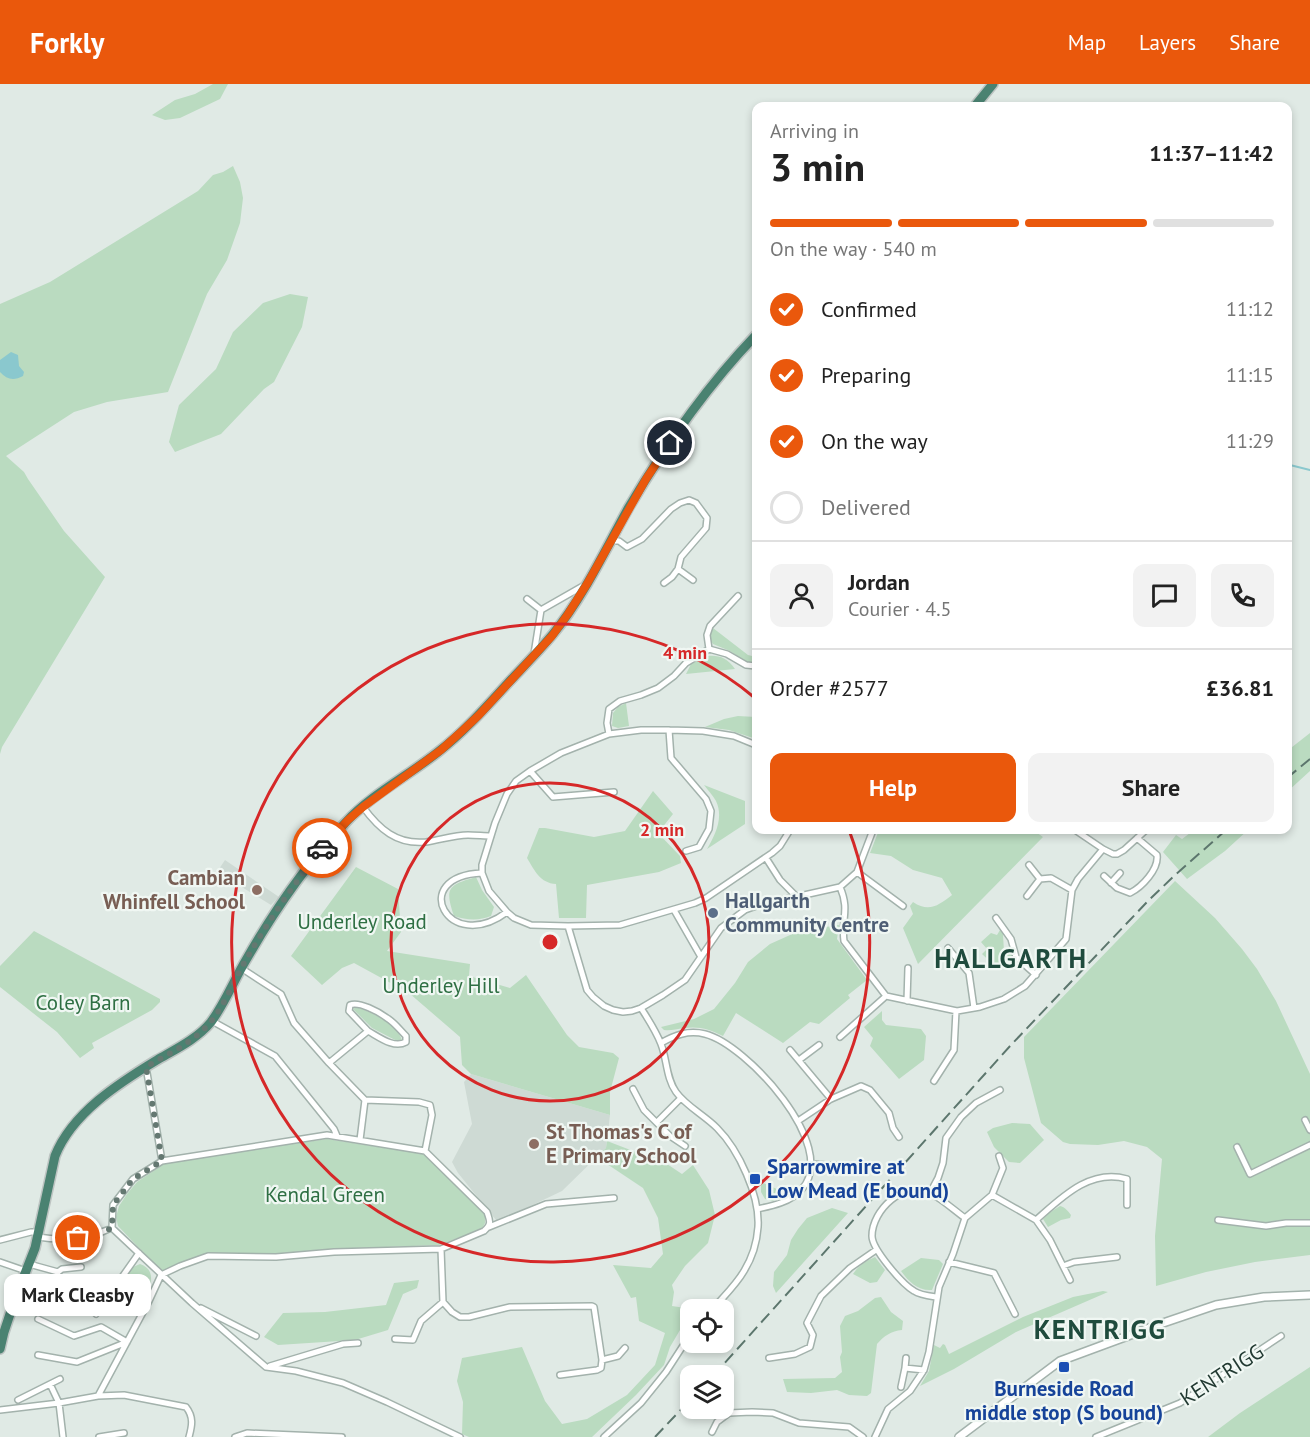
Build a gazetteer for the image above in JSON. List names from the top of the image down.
{
  "streets": {
    "street": ["KENTRIGG"]
  },
  "districts": ["HALLGARTH", "KENTRIGG"],
  "parks": [
    "Underley Road",
    "Underley Hill",
    "Coley Barn",
    "Kendal Green"
  ],
  "places": {
    "other": [
      "Cambian Whinfell School",
      "Hallgarth Community Centre",
      "St Thomas's C of E Primary School",
      "Mark Cleasby"
    ],
    "transit": ["Sparrowmire at Low Mead (E bound)", "Burneside Road middle stop (S bound)"]
  },
  "page": {
    "header": "Forkly",
    "nav": ["Map", "Layers", "Share"],
    "heading": ["3 min", "Arriving in", "11:37–11:42"],
    "panel": [
      "Jordan",
      "Courier · 4.5",
      "Order #2577",
      "£36.81"
    ],
    "bar": "On the way · 540 m",
    "list": [
      ["Confirmed", "11:12"],
      ["Preparing", "11:15"],
      ["On the way", "11:29"],
      "Delivered"
    ],
    "buttons": ["Help", "Share"],
    "bubble": "Mark Cleasby"
  },
  "rings": ["4 min", "2 min"]
}
